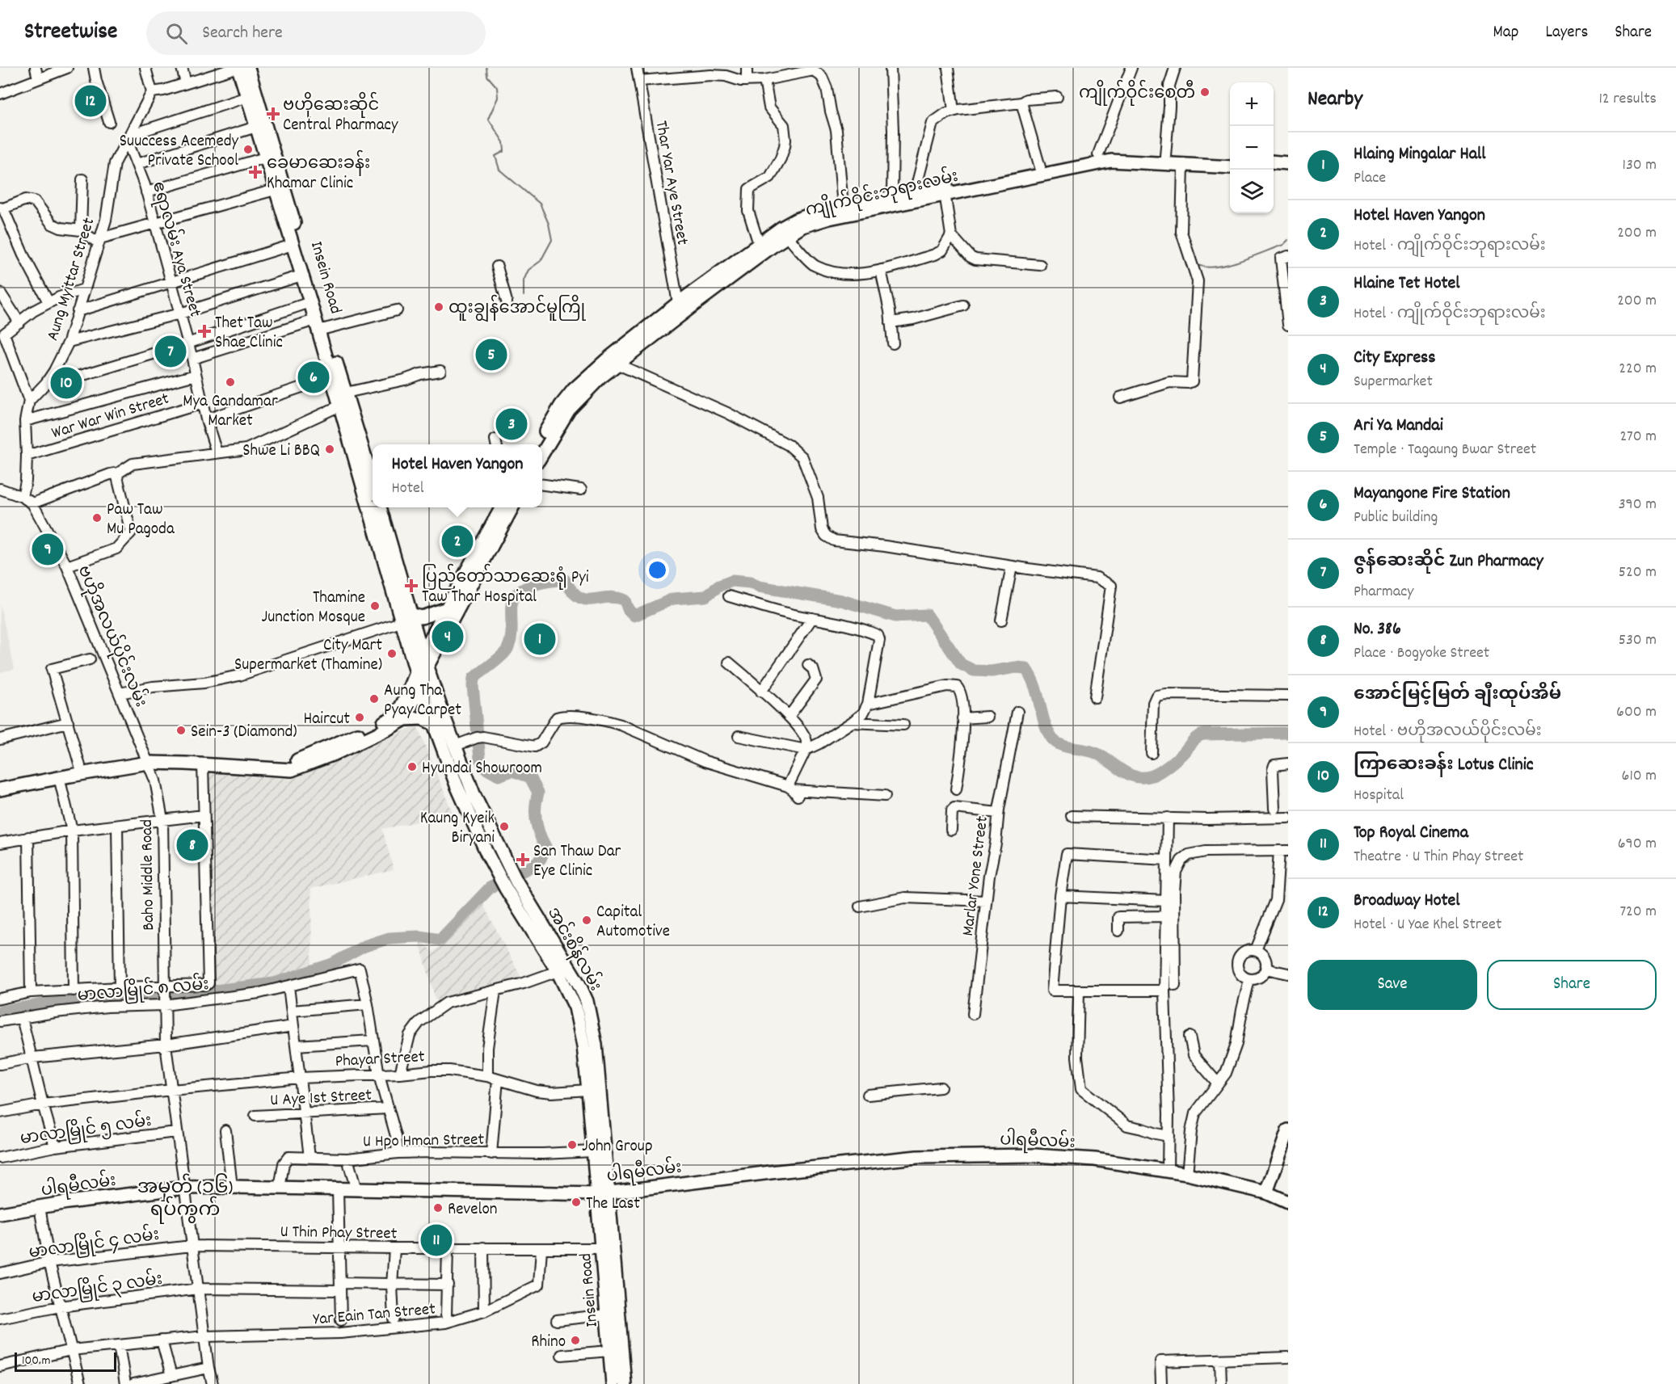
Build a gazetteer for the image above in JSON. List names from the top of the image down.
{
  "streets": {
    "main road": [
      "ကျိုက်ဝိုင်းဘုရားလမ်း",
      "Insein Road",
      "အင်းစိန်လမ်း",
      "ပါရမီလမ်း"
    ],
    "street": [
      "Thar Yar Aye Street",
      "ဧရာလမ်း Aya Street",
      "Aung Myittar Street",
      "War War Win Street",
      "ဗဟိုအလယ်ပိုင်းလမ်း",
      "Baho Middle Road",
      "Marlar Yone Street",
      "မာလာမြိုင် ၈ လမ်း",
      "Phayar Street",
      "U Aye 1st Street",
      "မာလာမြိုင် ၅ လမ်း",
      "U Hpo Hman Street",
      "U Thin Phay Street",
      "မာလာမြိုင် ၄ လမ်း",
      "မာလာမြိုင် ၃ လမ်း",
      "Yar Eain Tan Street"
    ]
  },
  "crossings": [
    ["Thar Yar Aye Street", "ကျိုက်ဝိုင်းဘုရားလမ်း"],
    ["ဧရာလမ်း Aya Street", "Aung Myittar Street"],
    ["ဧရာလမ်း Aya Street", "War War Win Street"],
    ["Insein Road", "အင်းစိန်လမ်း"],
    ["Insein Road", "ပါရမီလမ်း"],
    ["Insein Road", "U Thin Phay Street"],
    ["ဗဟိုအလယ်ပိုင်းလမ်း", "Baho Middle Road"],
    ["Baho Middle Road", "မာလာမြိုင် ၈ လမ်း"],
    ["Baho Middle Road", "Phayar Street"],
    ["Baho Middle Road", "မာလာမြိုင် ၅ လမ်း"],
    ["Baho Middle Road", "ပါရမီလမ်း"],
    ["Baho Middle Road", "U Thin Phay Street"],
    ["Baho Middle Road", "မာလာမြိုင် ၄ လမ်း"],
    ["Baho Middle Road", "မာလာမြိုင် ၃ လမ်း"],
    ["Baho Middle Road", "Yar Eain Tan Street"],
    ["အင်းစိန်လမ်း", "Phayar Street"],
    ["အင်းစိန်လမ်း", "U Hpo Hman Street"],
    ["အင်းစိန်လမ်း", "ပါရမီလမ်း"],
    ["U Hpo Hman Street", "ပါရမီလမ်း"],
    ["U Thin Phay Street", "မာလာမြိုင် ၄ လမ်း"],
    ["U Thin Phay Street", "Yar Eain Tan Street"]
  ],
  "districts": ["အမှတ် (၁၆) ရပ်ကွက်"],
  "places": {
    "other": [
      "ကျိုက်ဝိုင်းစေတီ",
      "Suuccess Acemedy Private School",
      "ထူးချွန်အောင်မူကြို",
      "Mya Gandamar Market",
      "Shwe Li BBQ",
      "Paw Taw Mu Pagoda",
      "Thamine Junction Mosque",
      "City Mart Supermarket (Thamine)",
      "Aung Tha Pyay Carpet",
      "Haircut",
      "Sein-3 (Diamond)",
      "Hyundai Showroom",
      "Kaung Kyeik Biryani",
      "Capital Automotive",
      "John Group",
      "The Last",
      "Revelon",
      "Rhino"
    ],
    "health": [
      "ဗဟိုဆေးဆိုင် Central Pharmacy",
      "ခေမာဆေးခန်း Khamar Clinic",
      "Thet Taw Shae Clinic",
      "ပြည်တော်သာဆေးရုံ Pyi Taw Thar Hospital",
      "San Thaw Dar Eye Clinic"
    ]
  },
  "scale_bar": "100 m",
  "page": {
    "header": "Streetwise",
    "search": "Search here",
    "nav": ["Map", "Layers", "Share"],
    "heading": ["Nearby", "12 results"],
    "map_buttons": ["+", "−"],
    "pins": [
      "12",
      "7",
      "5",
      "6",
      "10",
      "3",
      "2",
      "9",
      "4",
      "1",
      "8",
      "11"
    ],
    "list": [
      {
        "mark": "1",
        "name": "Hlaing Mingalar Hall",
        "note": "Place",
        "value": "130 m"
      },
      {
        "mark": "2",
        "name": "Hotel Haven Yangon",
        "note": "Hotel · ကျိုက်ဝိုင်းဘုရားလမ်း",
        "value": "200 m"
      },
      {
        "mark": "3",
        "name": "Hlaine Tet Hotel",
        "note": "Hotel · ကျိုက်ဝိုင်းဘုရားလမ်း",
        "value": "200 m"
      },
      {
        "mark": "4",
        "name": "City Express",
        "note": "Supermarket",
        "value": "220 m"
      },
      {
        "mark": "5",
        "name": "Ari Ya Mandai",
        "note": "Temple · Tagaung Bwar Street",
        "value": "270 m"
      },
      {
        "mark": "6",
        "name": "Mayangone Fire Station",
        "note": "Public building",
        "value": "390 m"
      },
      {
        "mark": "7",
        "name": "ဇွန်ဆေးဆိုင် Zun Pharmacy",
        "note": "Pharmacy",
        "value": "520 m"
      },
      {
        "mark": "8",
        "name": "No. 386",
        "note": "Place · Bogyoke Street",
        "value": "530 m"
      },
      {
        "mark": "9",
        "name": "အောင်မြင့်မြတ် ချီးထုပ်အိမ်",
        "note": "Hotel · ဗဟိုအလယ်ပိုင်းလမ်း",
        "value": "600 m"
      },
      {
        "mark": "10",
        "name": "ကြာဆေးခန်း Lotus Clinic",
        "note": "Hospital",
        "value": "610 m"
      },
      {
        "mark": "11",
        "name": "Top Royal Cinema",
        "note": "Theatre · U Thin Phay Street",
        "value": "690 m"
      },
      {
        "mark": "12",
        "name": "Broadway Hotel",
        "note": "Hotel · U Yae Khel Street",
        "value": "720 m"
      }
    ],
    "popup": ["Hotel Haven Yangon", "Hotel"],
    "buttons": ["Save", "Share"],
    "scale": "100 m"
  }
}
